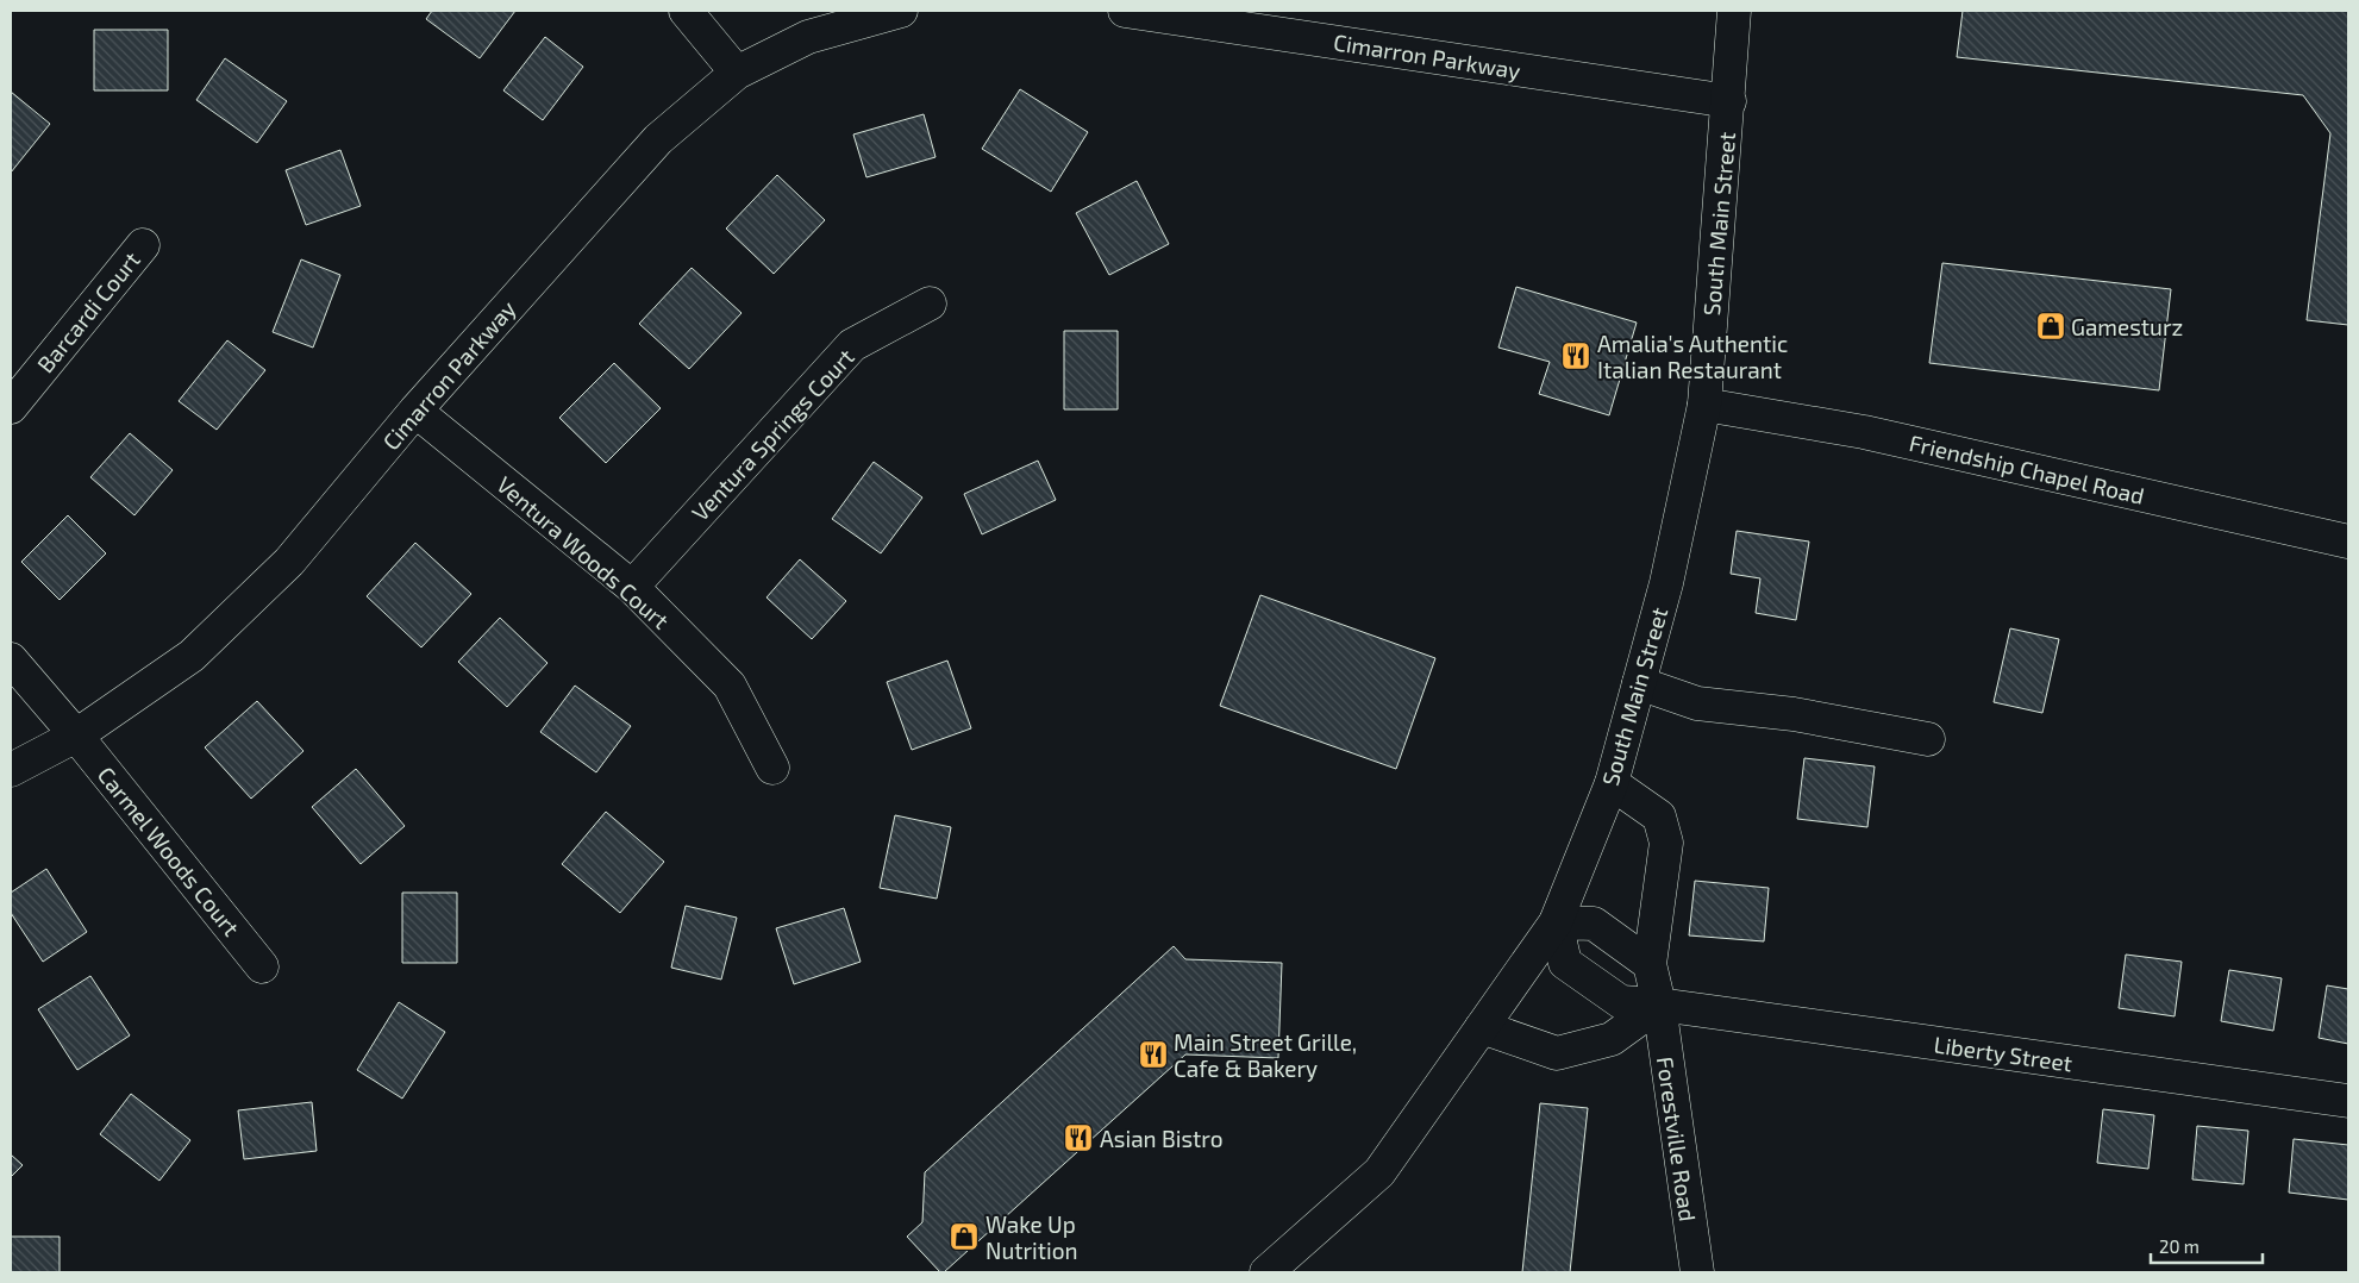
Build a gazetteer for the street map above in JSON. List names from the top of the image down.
{
  "streets": {
    "street": [
      "Cimarron Parkway",
      "South Main Street",
      "Barcardi Court",
      "Ventura Springs Court",
      "Friendship Chapel Road",
      "Ventura Woods Court",
      "Carmel Woods Court",
      "Liberty Street",
      "Forestville Road"
    ]
  },
  "crossings": [
    ["Cimarron Parkway", "South Main Street"],
    ["Cimarron Parkway", "Ventura Woods Court"],
    ["Cimarron Parkway", "Carmel Woods Court"],
    ["South Main Street", "Friendship Chapel Road"],
    ["Ventura Springs Court", "Ventura Woods Court"],
    ["Liberty Street", "Forestville Road"]
  ],
  "places": {
    "shop": ["Gamesturz", "Wake Up Nutrition"],
    "restaurant": ["Amalia's Authentic Italian Restaurant", "Main Street Grille, Cafe & Bakery", "Asian Bistro"]
  },
  "scale_bar": "20 m"
}
